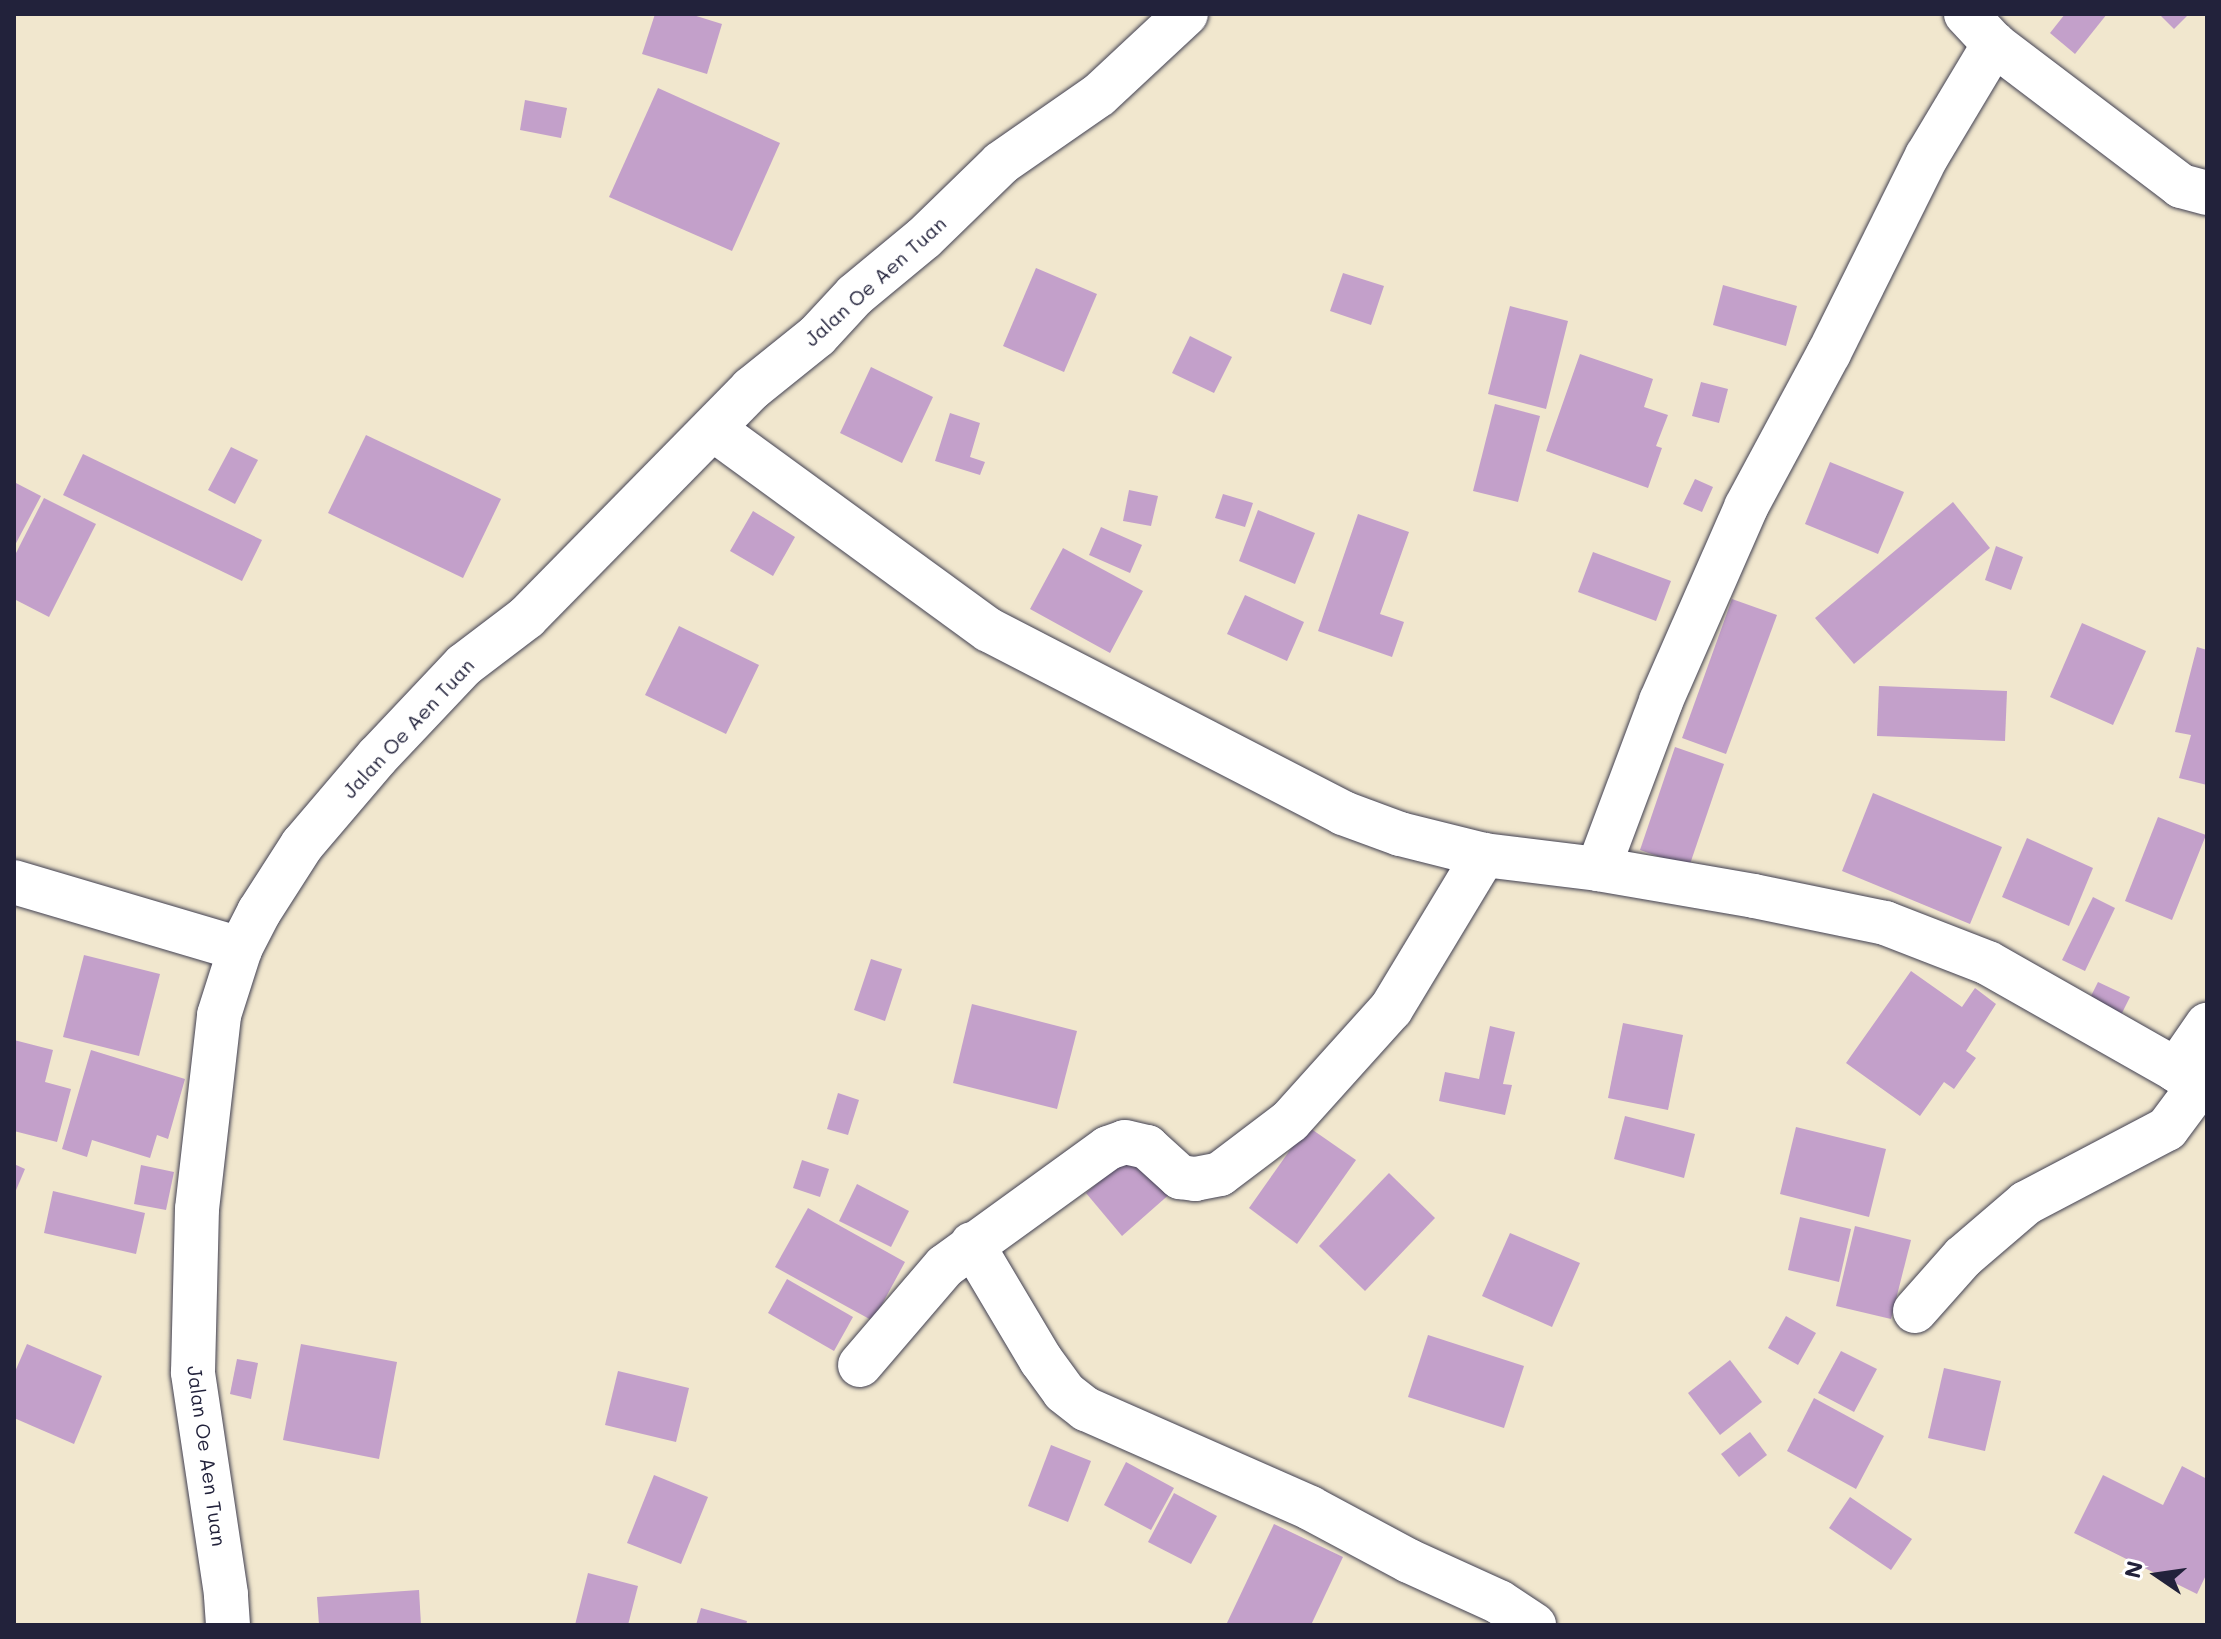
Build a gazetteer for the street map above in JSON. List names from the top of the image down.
{
  "streets": {
    "street": ["Jalan Oe Aen Tuan"]
  },
  "north": "left"
}
